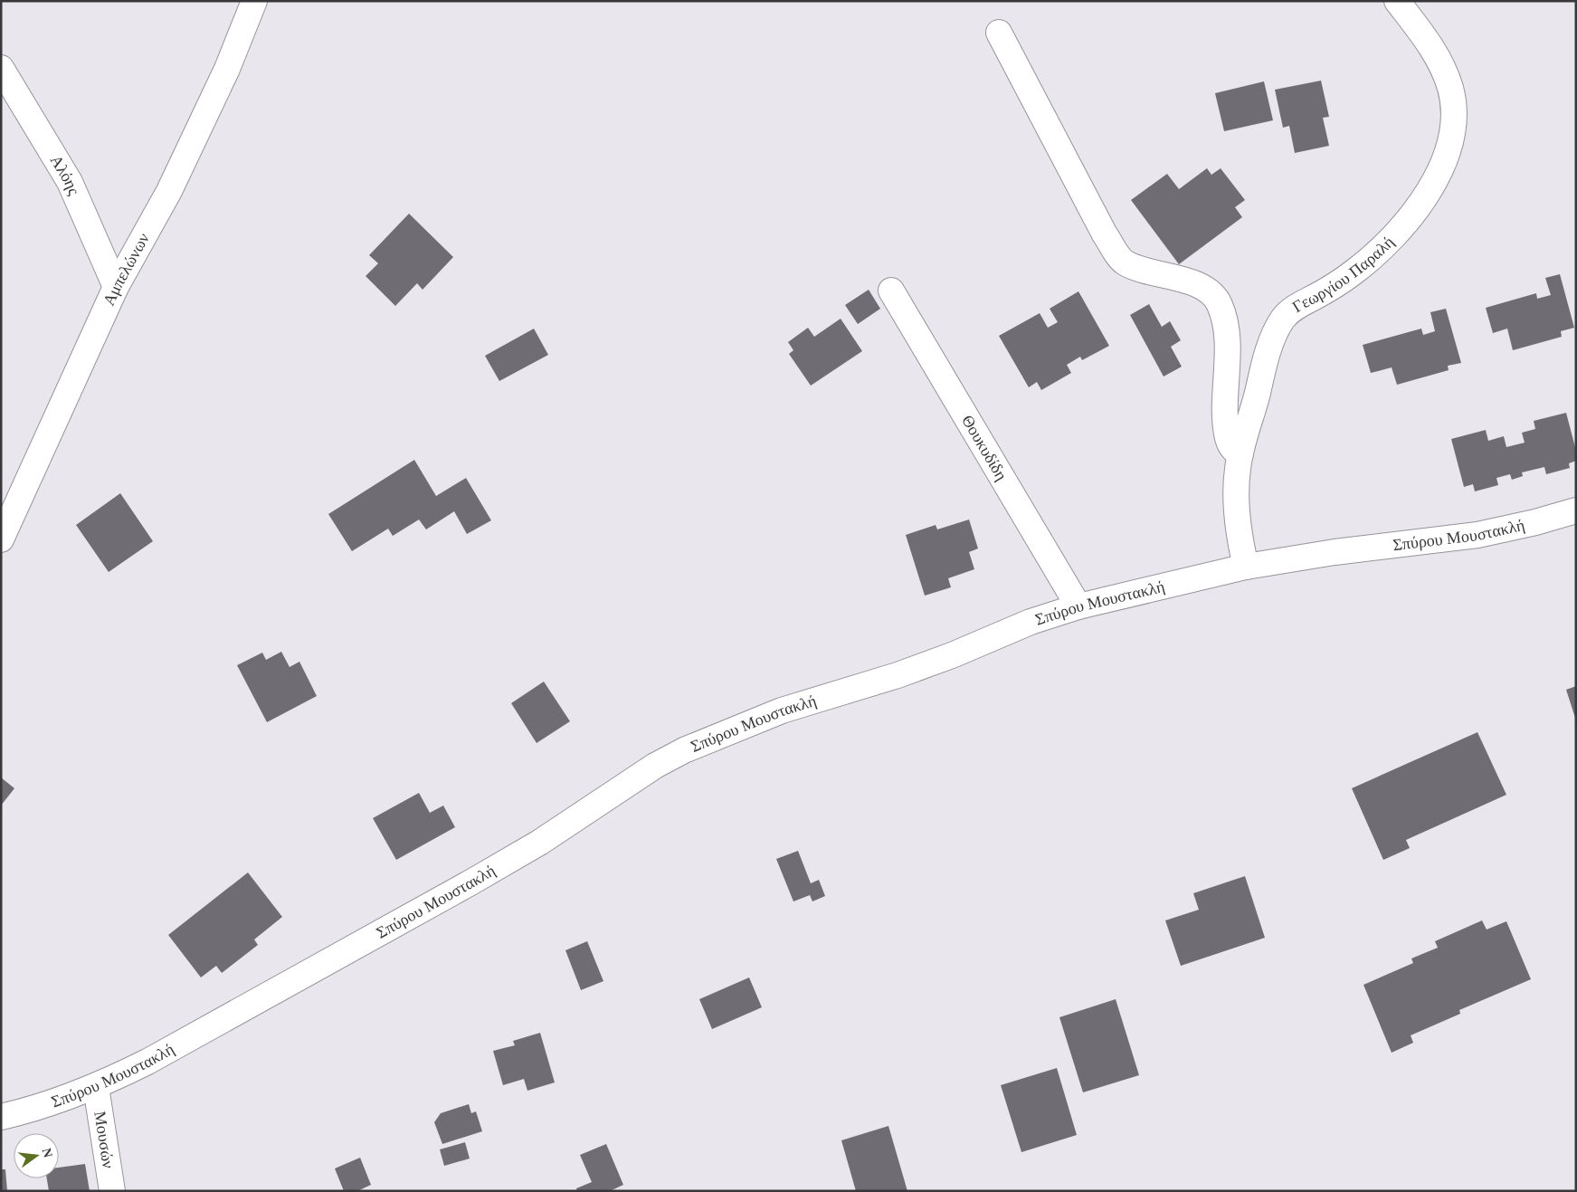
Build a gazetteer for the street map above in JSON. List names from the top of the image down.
{
  "streets": {
    "street": [
      "Αλόης",
      "Αμπελώνων",
      "Γεωργίου Παραλή",
      "Θουκυδίδη",
      "Σπύρου Μουστακλή",
      "Μουσών"
    ]
  },
  "crossings": [
    ["Αλόης", "Αμπελώνων"],
    ["Γεωργίου Παραλή", "Σπύρου Μουστακλή"],
    ["Θουκυδίδη", "Σπύρου Μουστακλή"],
    ["Σπύρου Μουστακλή", "Μουσών"]
  ],
  "north": "right"
}
